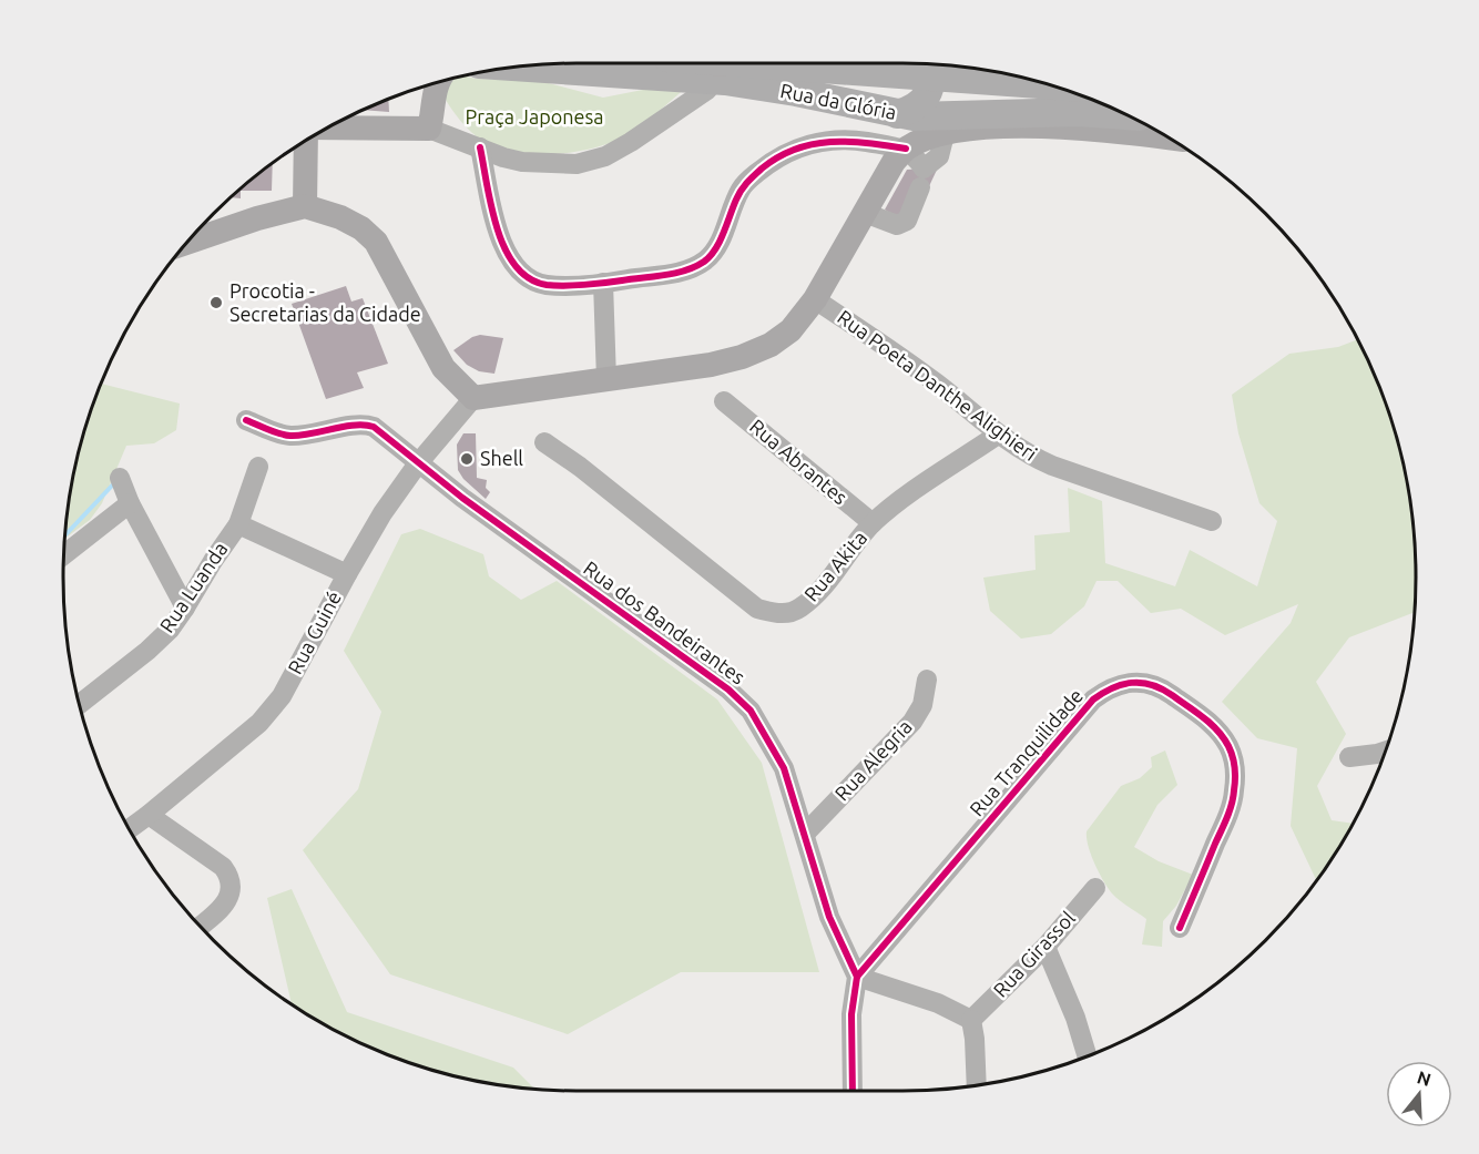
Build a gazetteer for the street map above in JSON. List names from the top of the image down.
{
  "streets": {
    "highway": ["Rua da Glória"],
    "street": [
      "Rua Poeta Danthe Alighieri",
      "Rua Abrantes",
      "Rua Akita",
      "Rua Luanda",
      "Rua dos Bandeirantes",
      "Rua Guiné",
      "Rua Tranquilidade",
      "Rua Alegria",
      "Rua Girassol"
    ]
  },
  "crossings": [
    ["Rua Poeta Danthe Alighieri", "Rua Akita"],
    ["Rua Abrantes", "Rua Akita"],
    ["Rua dos Bandeirantes", "Rua Guiné"],
    ["Rua dos Bandeirantes", "Rua Tranquilidade"],
    ["Rua dos Bandeirantes", "Rua Alegria"]
  ],
  "parks": ["Praça Japonesa"],
  "places": ["Procotia - Secretarias da Cidade", "Shell"],
  "north": "top"
}
